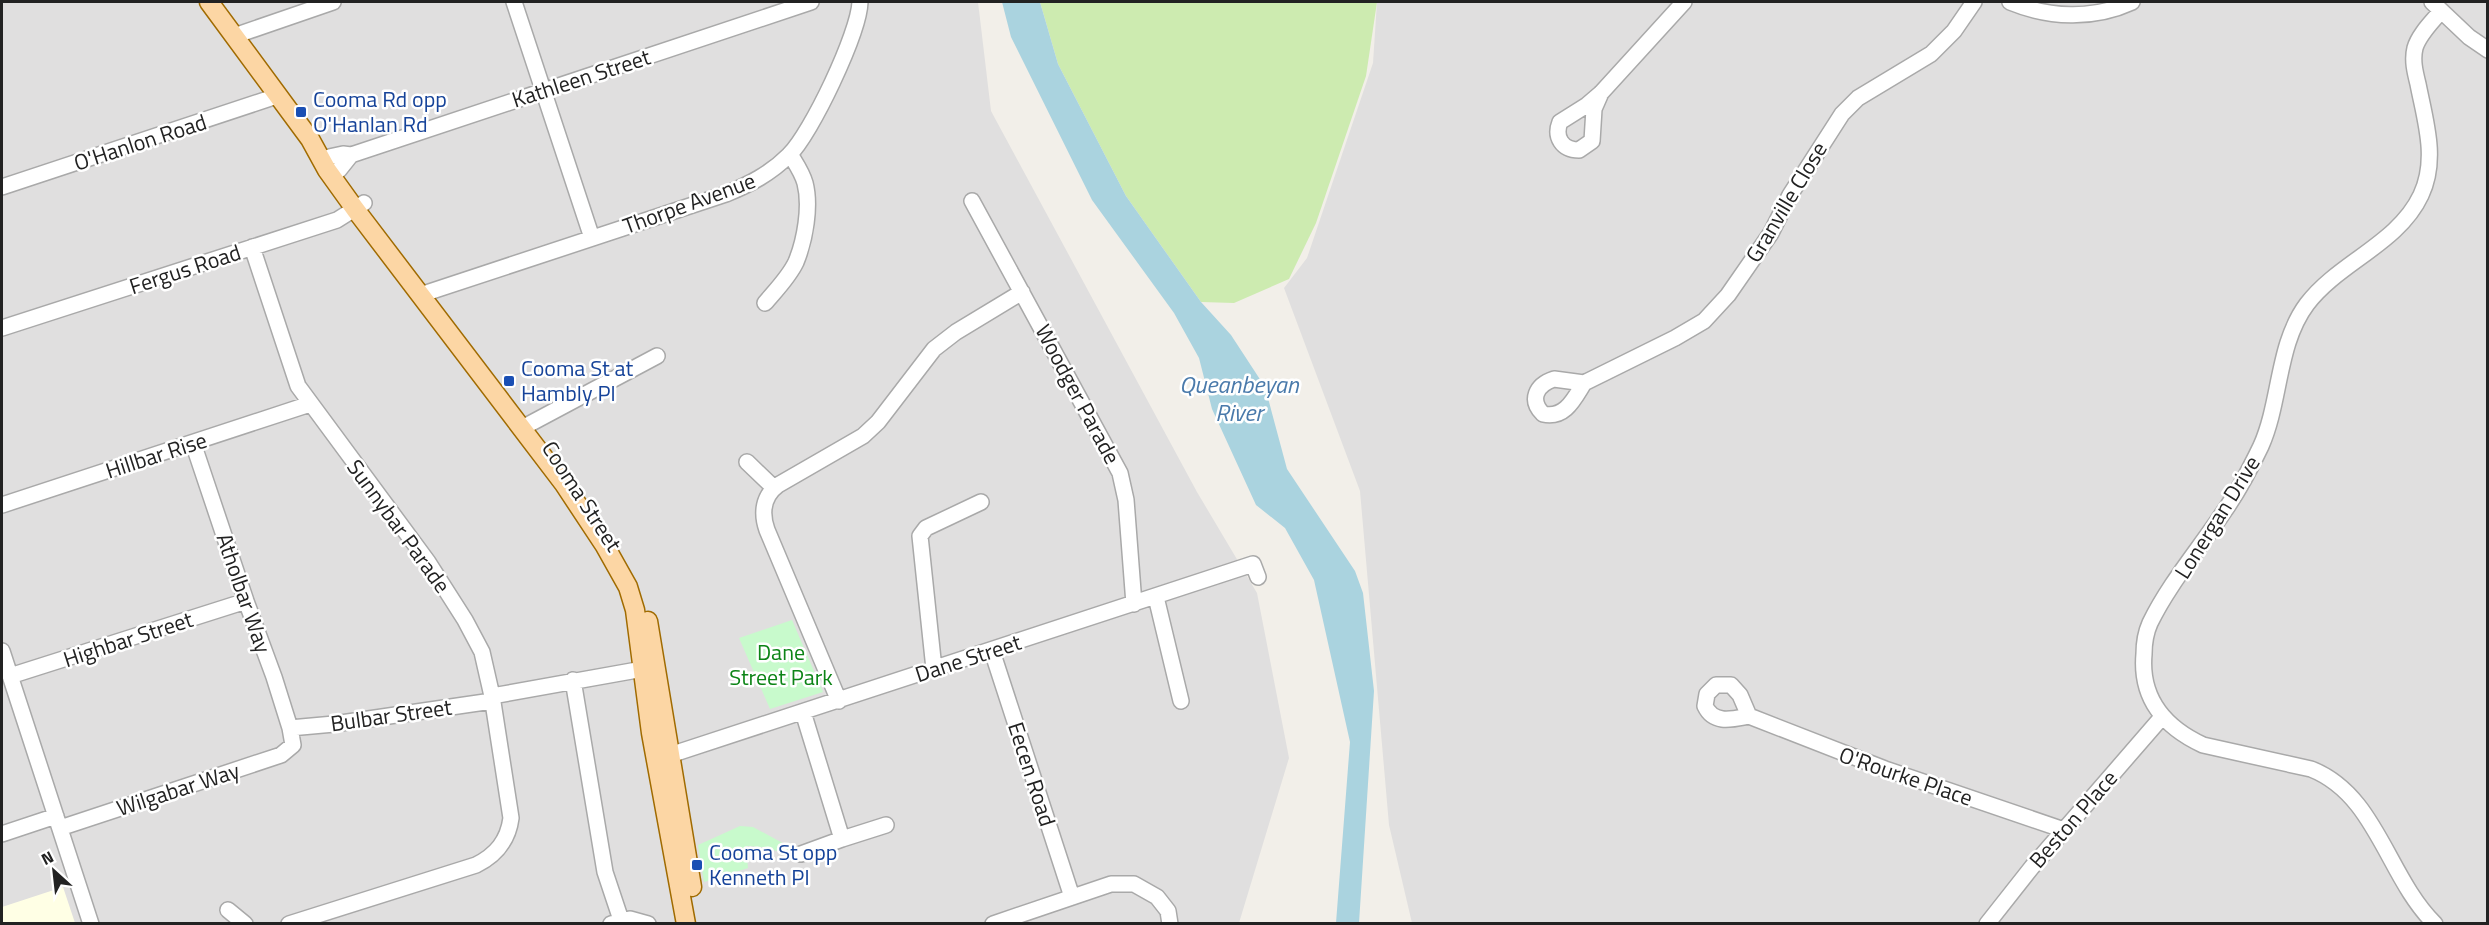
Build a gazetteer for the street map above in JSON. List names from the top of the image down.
{
  "streets": {
    "main road": ["Cooma Street"],
    "street": [
      "Kathleen Street",
      "O'Hanlon Road",
      "Granville Close",
      "Thorpe Avenue",
      "Fergus Road",
      "Woodger Parade",
      "Hillbar Rise",
      "Lonergan Drive",
      "Sunnybar Parade",
      "Atholbar Way",
      "Highbar Street",
      "Dane Street",
      "Bulbar Street",
      "Eecen Road",
      "O'Rourke Place",
      "Wilgabar Way",
      "Beston Place"
    ]
  },
  "crossings": [
    ["Kathleen Street", "Cooma Street"],
    ["O'Hanlon Road", "Cooma Street"],
    ["Thorpe Avenue", "Cooma Street"],
    ["Fergus Road", "Cooma Street"],
    ["Fergus Road", "Sunnybar Parade"],
    ["Woodger Parade", "Dane Street"],
    ["Hillbar Rise", "Sunnybar Parade"],
    ["Hillbar Rise", "Atholbar Way"],
    ["Cooma Street", "Dane Street"],
    ["Cooma Street", "Bulbar Street"],
    ["Lonergan Drive", "Beston Place"],
    ["Sunnybar Parade", "Bulbar Street"],
    ["Atholbar Way", "Highbar Street"],
    ["Atholbar Way", "Bulbar Street"],
    ["Atholbar Way", "Wilgabar Way"],
    ["Dane Street", "Eecen Road"],
    ["O'Rourke Place", "Beston Place"]
  ],
  "water": ["Queanbeyan River"],
  "parks": ["Dane Street Park"],
  "places": {
    "transit": ["Cooma Rd opp O'Hanlan Rd", "Cooma St at Hambly Pl", "Cooma St opp Kenneth Pl"]
  },
  "north": "top left"
}
